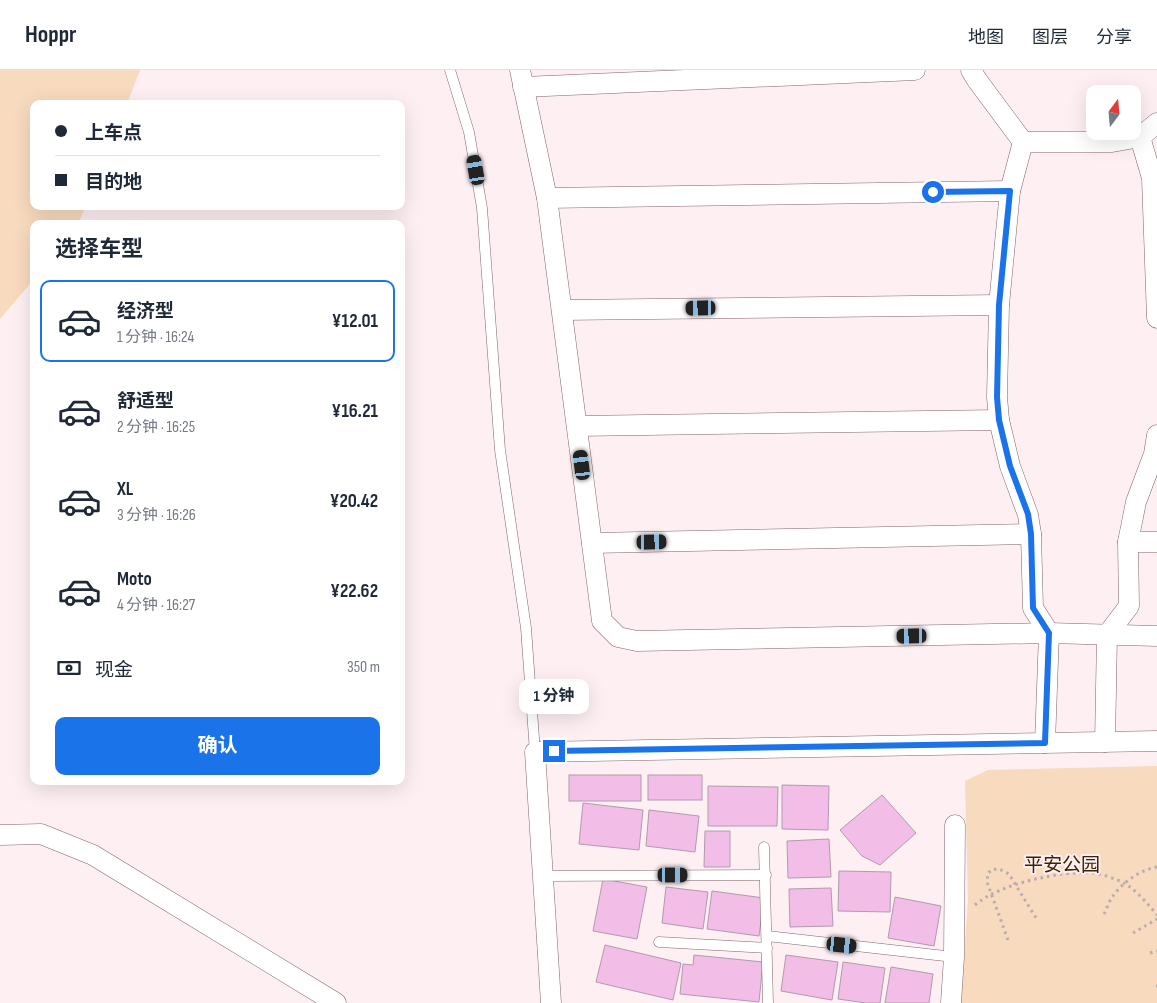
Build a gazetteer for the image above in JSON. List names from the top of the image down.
{
  "parks": ["平安公园"],
  "north": "top",
  "page": {
    "header": "Hoppr",
    "nav": ["地图", "图层", "分享"],
    "banner": ["上车点", "目的地"],
    "heading": "选择车型",
    "list": [
      {
        "name": "经济型",
        "note": "1 分钟 · 16:24",
        "value": "¥12.01"
      },
      {
        "name": "舒适型",
        "note": "2 分钟 · 16:25",
        "value": "¥16.21"
      },
      {
        "name": "XL",
        "note": "3 分钟 · 16:26",
        "value": "¥20.42"
      },
      {
        "name": "Moto",
        "note": "4 分钟 · 16:27",
        "value": "¥22.62"
      }
    ],
    "pay": ["现金", "350 m"],
    "bubble": "1 分钟",
    "buttons": "确认"
  }
}
